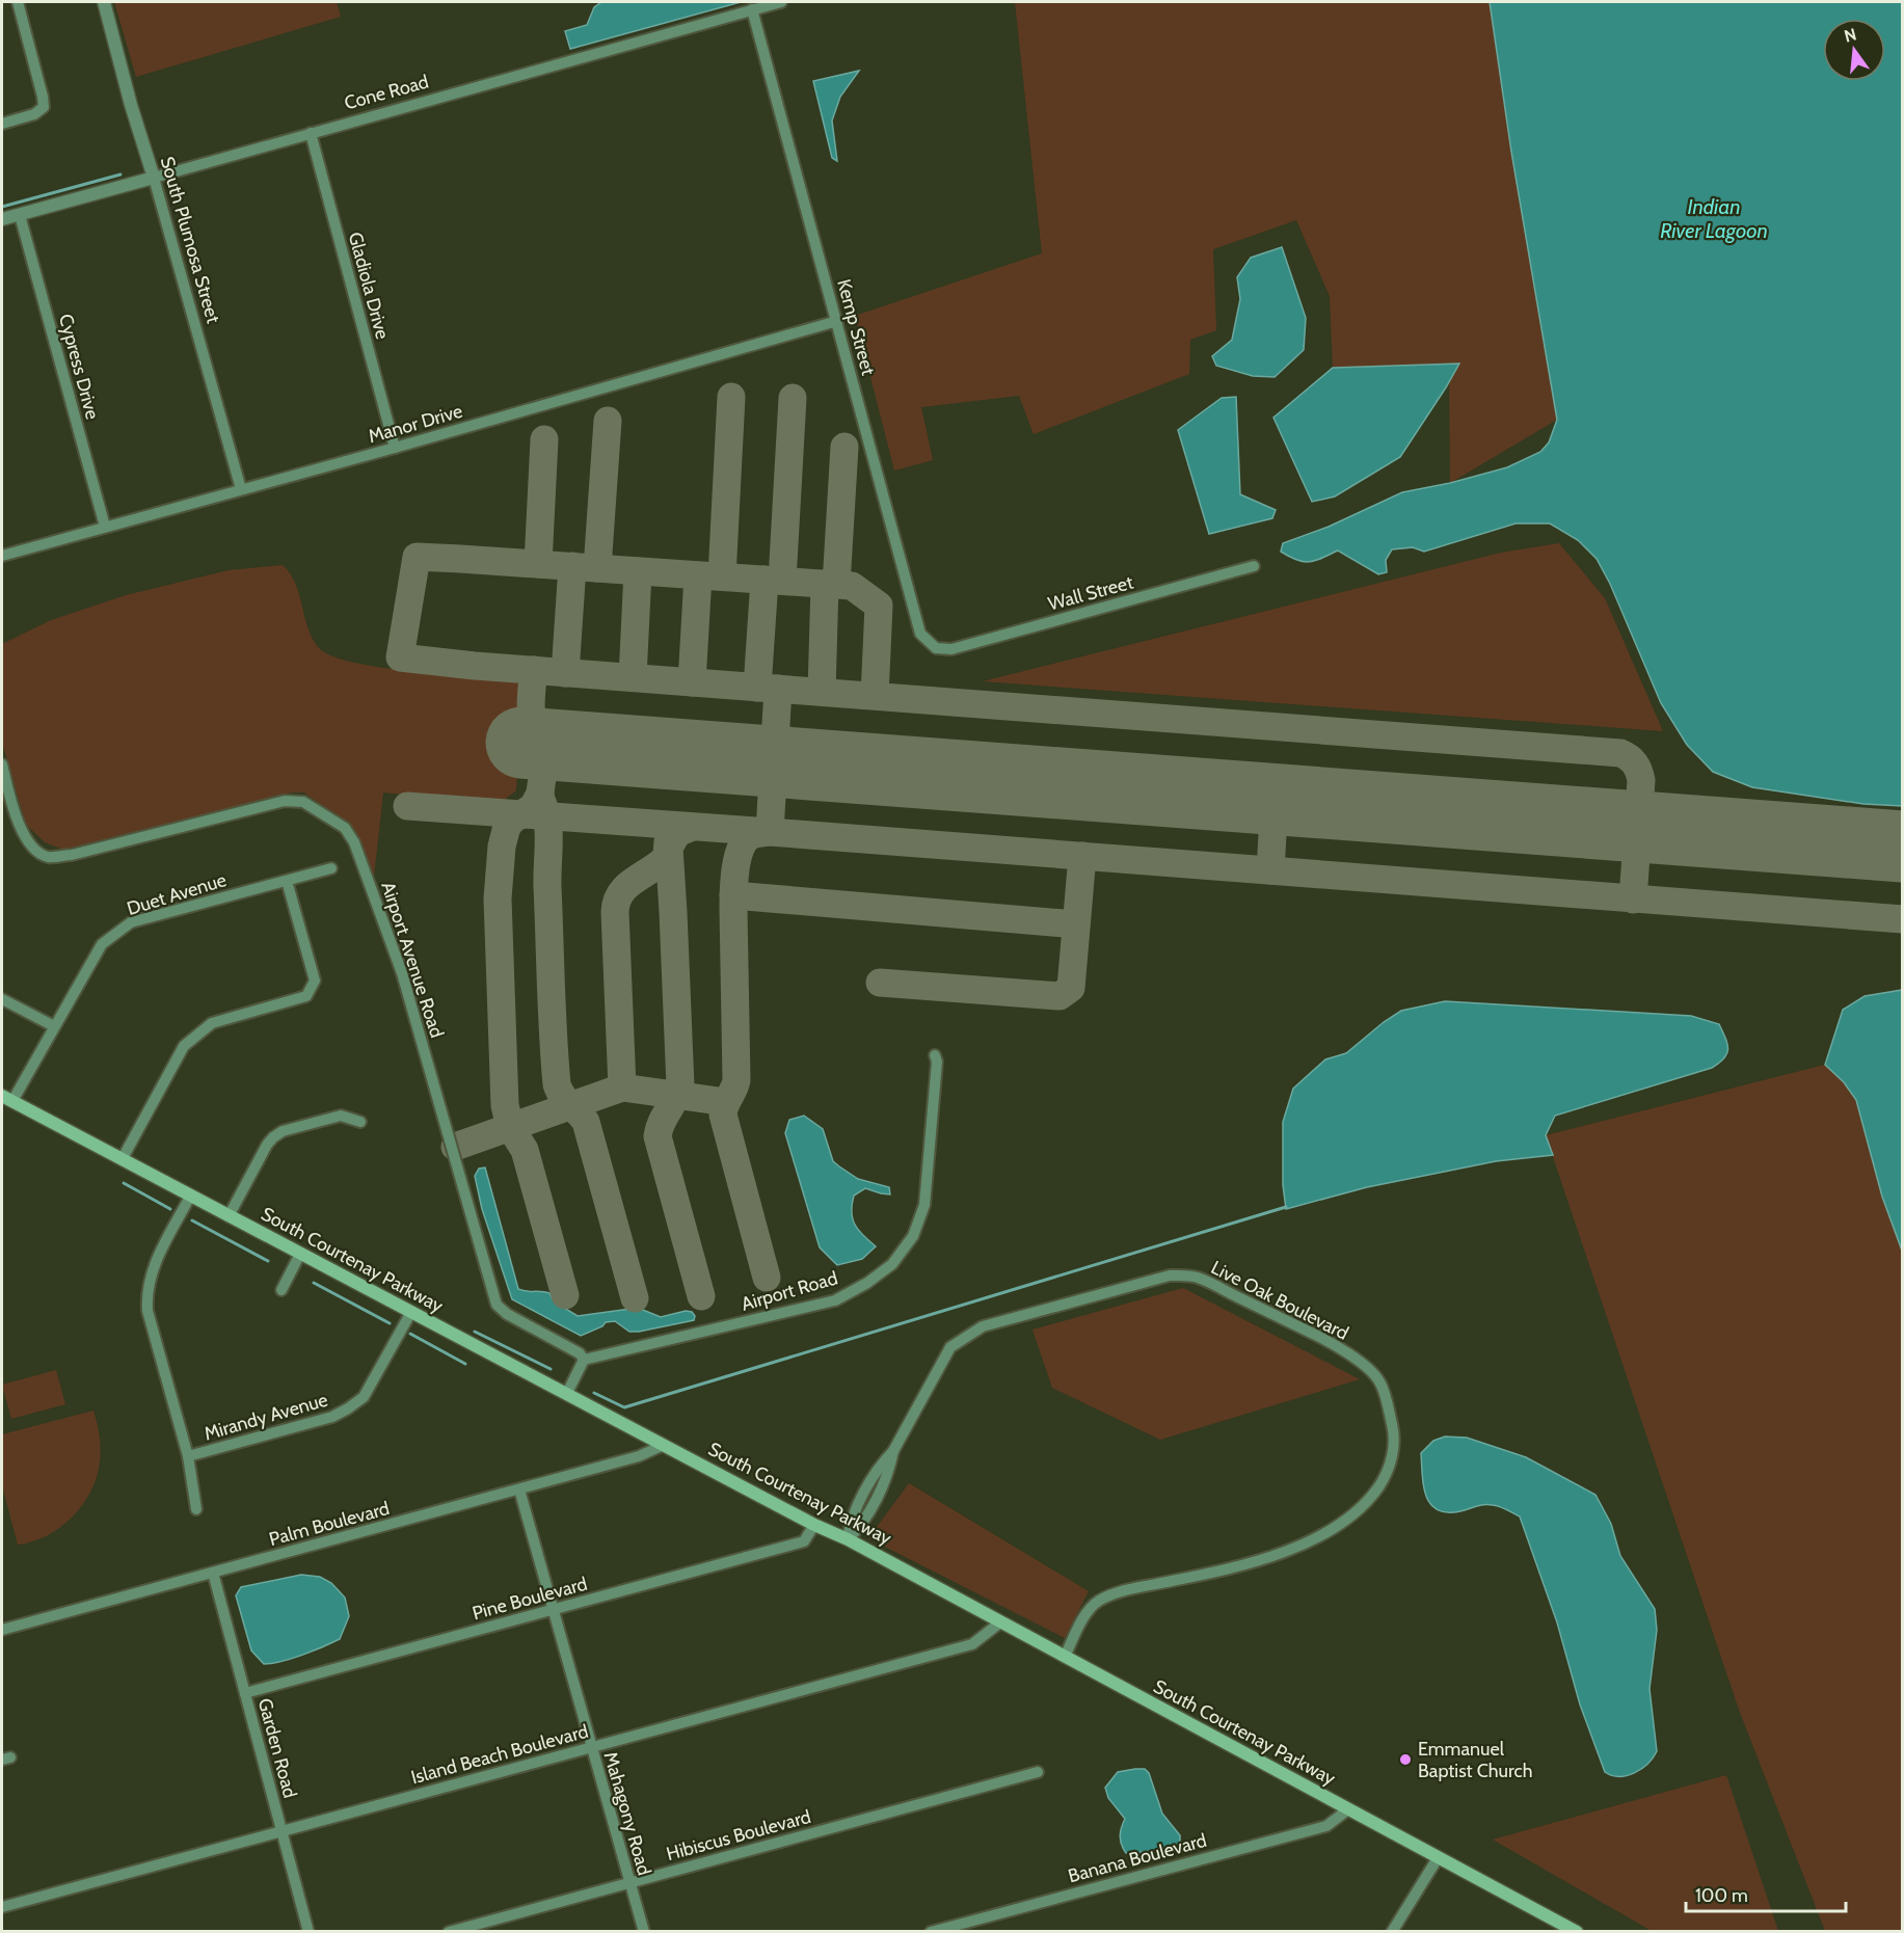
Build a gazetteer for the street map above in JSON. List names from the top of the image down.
{
  "streets": {
    "main road": ["South Courtenay Parkway"],
    "street": [
      "Cone Road",
      "South Plumosa Street",
      "Gladiola Drive",
      "Kemp Street",
      "Cypress Drive",
      "Manor Drive",
      "Wall Street",
      "Duet Avenue",
      "Airport Avenue Road",
      "Airport Road",
      "Live Oak Boulevard",
      "Mirandy Avenue",
      "Palm Boulevard",
      "Pine Boulevard",
      "Garden Road",
      "Island Beach Boulevard",
      "Mahagony Road",
      "Hibiscus Boulevard",
      "Banana Boulevard"
    ]
  },
  "crossings": [
    ["Cone Road", "South Plumosa Street"],
    ["Cone Road", "Gladiola Drive"],
    ["Cone Road", "Kemp Street"],
    ["Cone Road", "Cypress Drive"],
    ["South Plumosa Street", "Manor Drive"],
    ["Gladiola Drive", "Manor Drive"],
    ["Kemp Street", "Manor Drive"],
    ["Kemp Street", "Wall Street"],
    ["Cypress Drive", "Manor Drive"],
    ["Duet Avenue", "South Courtenay Parkway"],
    ["Airport Avenue Road", "Airport Road"],
    ["South Courtenay Parkway", "Live Oak Boulevard"],
    ["South Courtenay Parkway", "Mirandy Avenue"],
    ["South Courtenay Parkway", "Palm Boulevard"],
    ["South Courtenay Parkway", "Pine Boulevard"],
    ["South Courtenay Parkway", "Island Beach Boulevard"],
    ["South Courtenay Parkway", "Banana Boulevard"],
    ["Palm Boulevard", "Garden Road"],
    ["Palm Boulevard", "Mahagony Road"],
    ["Pine Boulevard", "Garden Road"],
    ["Pine Boulevard", "Mahagony Road"],
    ["Garden Road", "Island Beach Boulevard"],
    ["Island Beach Boulevard", "Mahagony Road"],
    ["Mahagony Road", "Hibiscus Boulevard"]
  ],
  "water": ["Indian River Lagoon"],
  "places": ["Emmanuel Baptist Church"],
  "scale_bar": "100 m",
  "north": "top"
}
